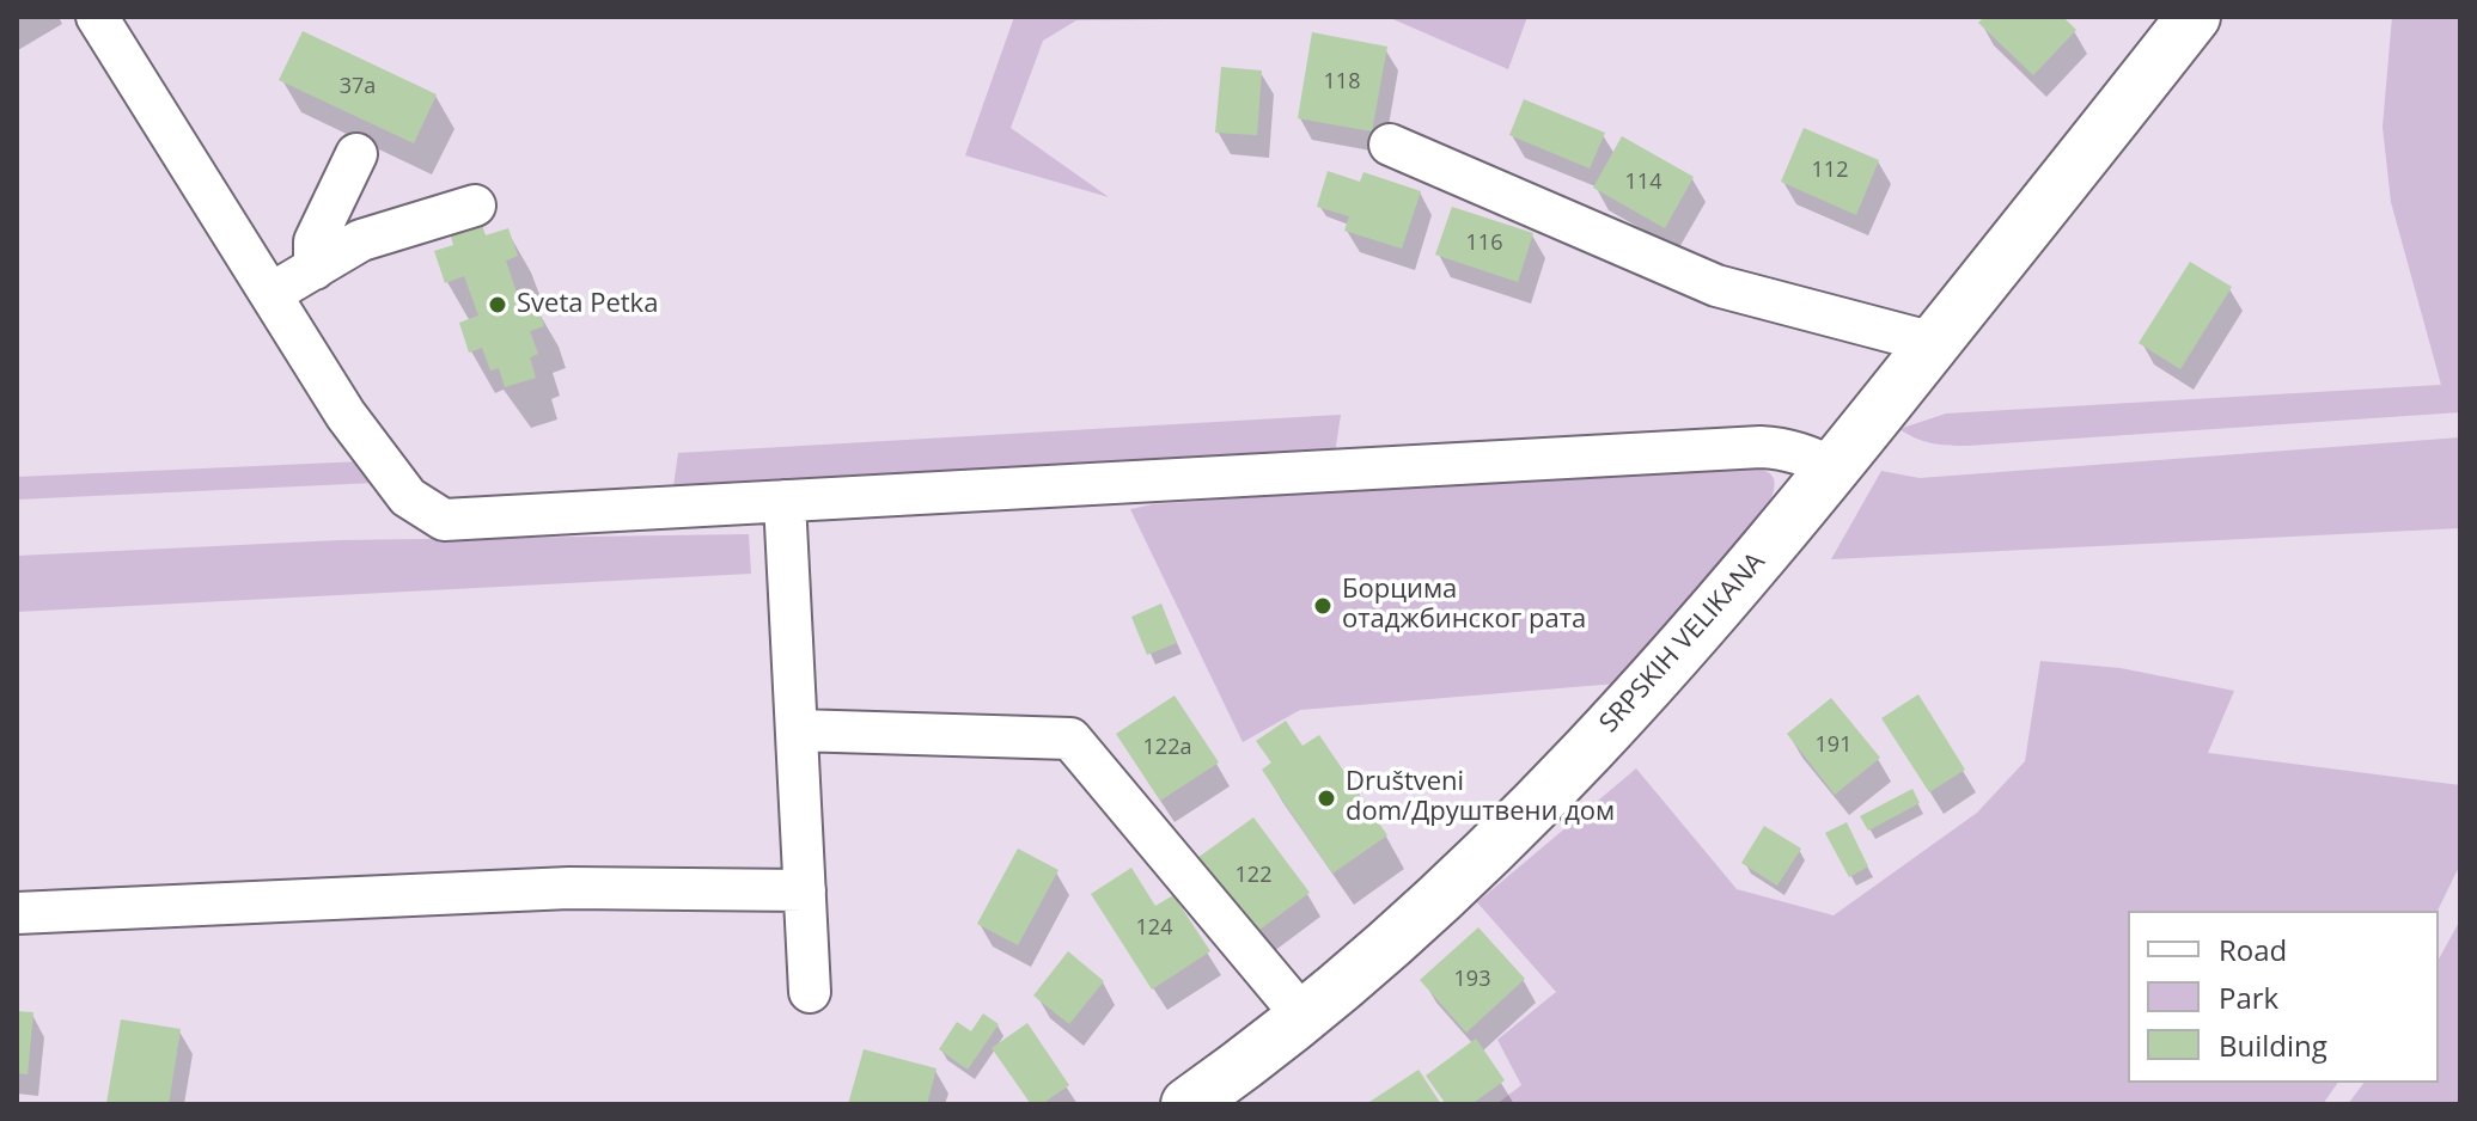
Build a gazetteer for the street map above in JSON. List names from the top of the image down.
{
  "streets": {
    "main road": ["SRPSKIH VELIKANA"]
  },
  "places": ["Sveta Petka", "Борцима отаджбинског рата", "Društveni dom/Друштвени дом"],
  "house_numbers": [
    "118",
    "37a",
    "112",
    "114",
    "116",
    "191",
    "122a",
    "122",
    "124",
    "193"
  ],
  "legend": ["Road", "Park", "Building"]
}
